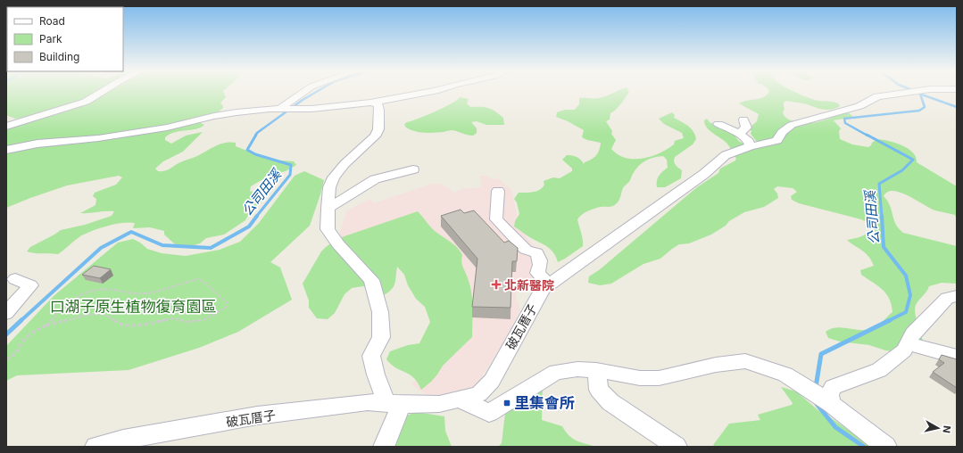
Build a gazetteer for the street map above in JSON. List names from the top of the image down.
{
  "streets": {
    "street": ["破瓦厝子"]
  },
  "water": ["公司田溪"],
  "parks": ["口湖子原生植物復育園區"],
  "places": {
    "health": ["北新醫院"],
    "transit": ["里集會所"]
  },
  "legend": ["Road", "Park", "Building"],
  "north": "right"
}
